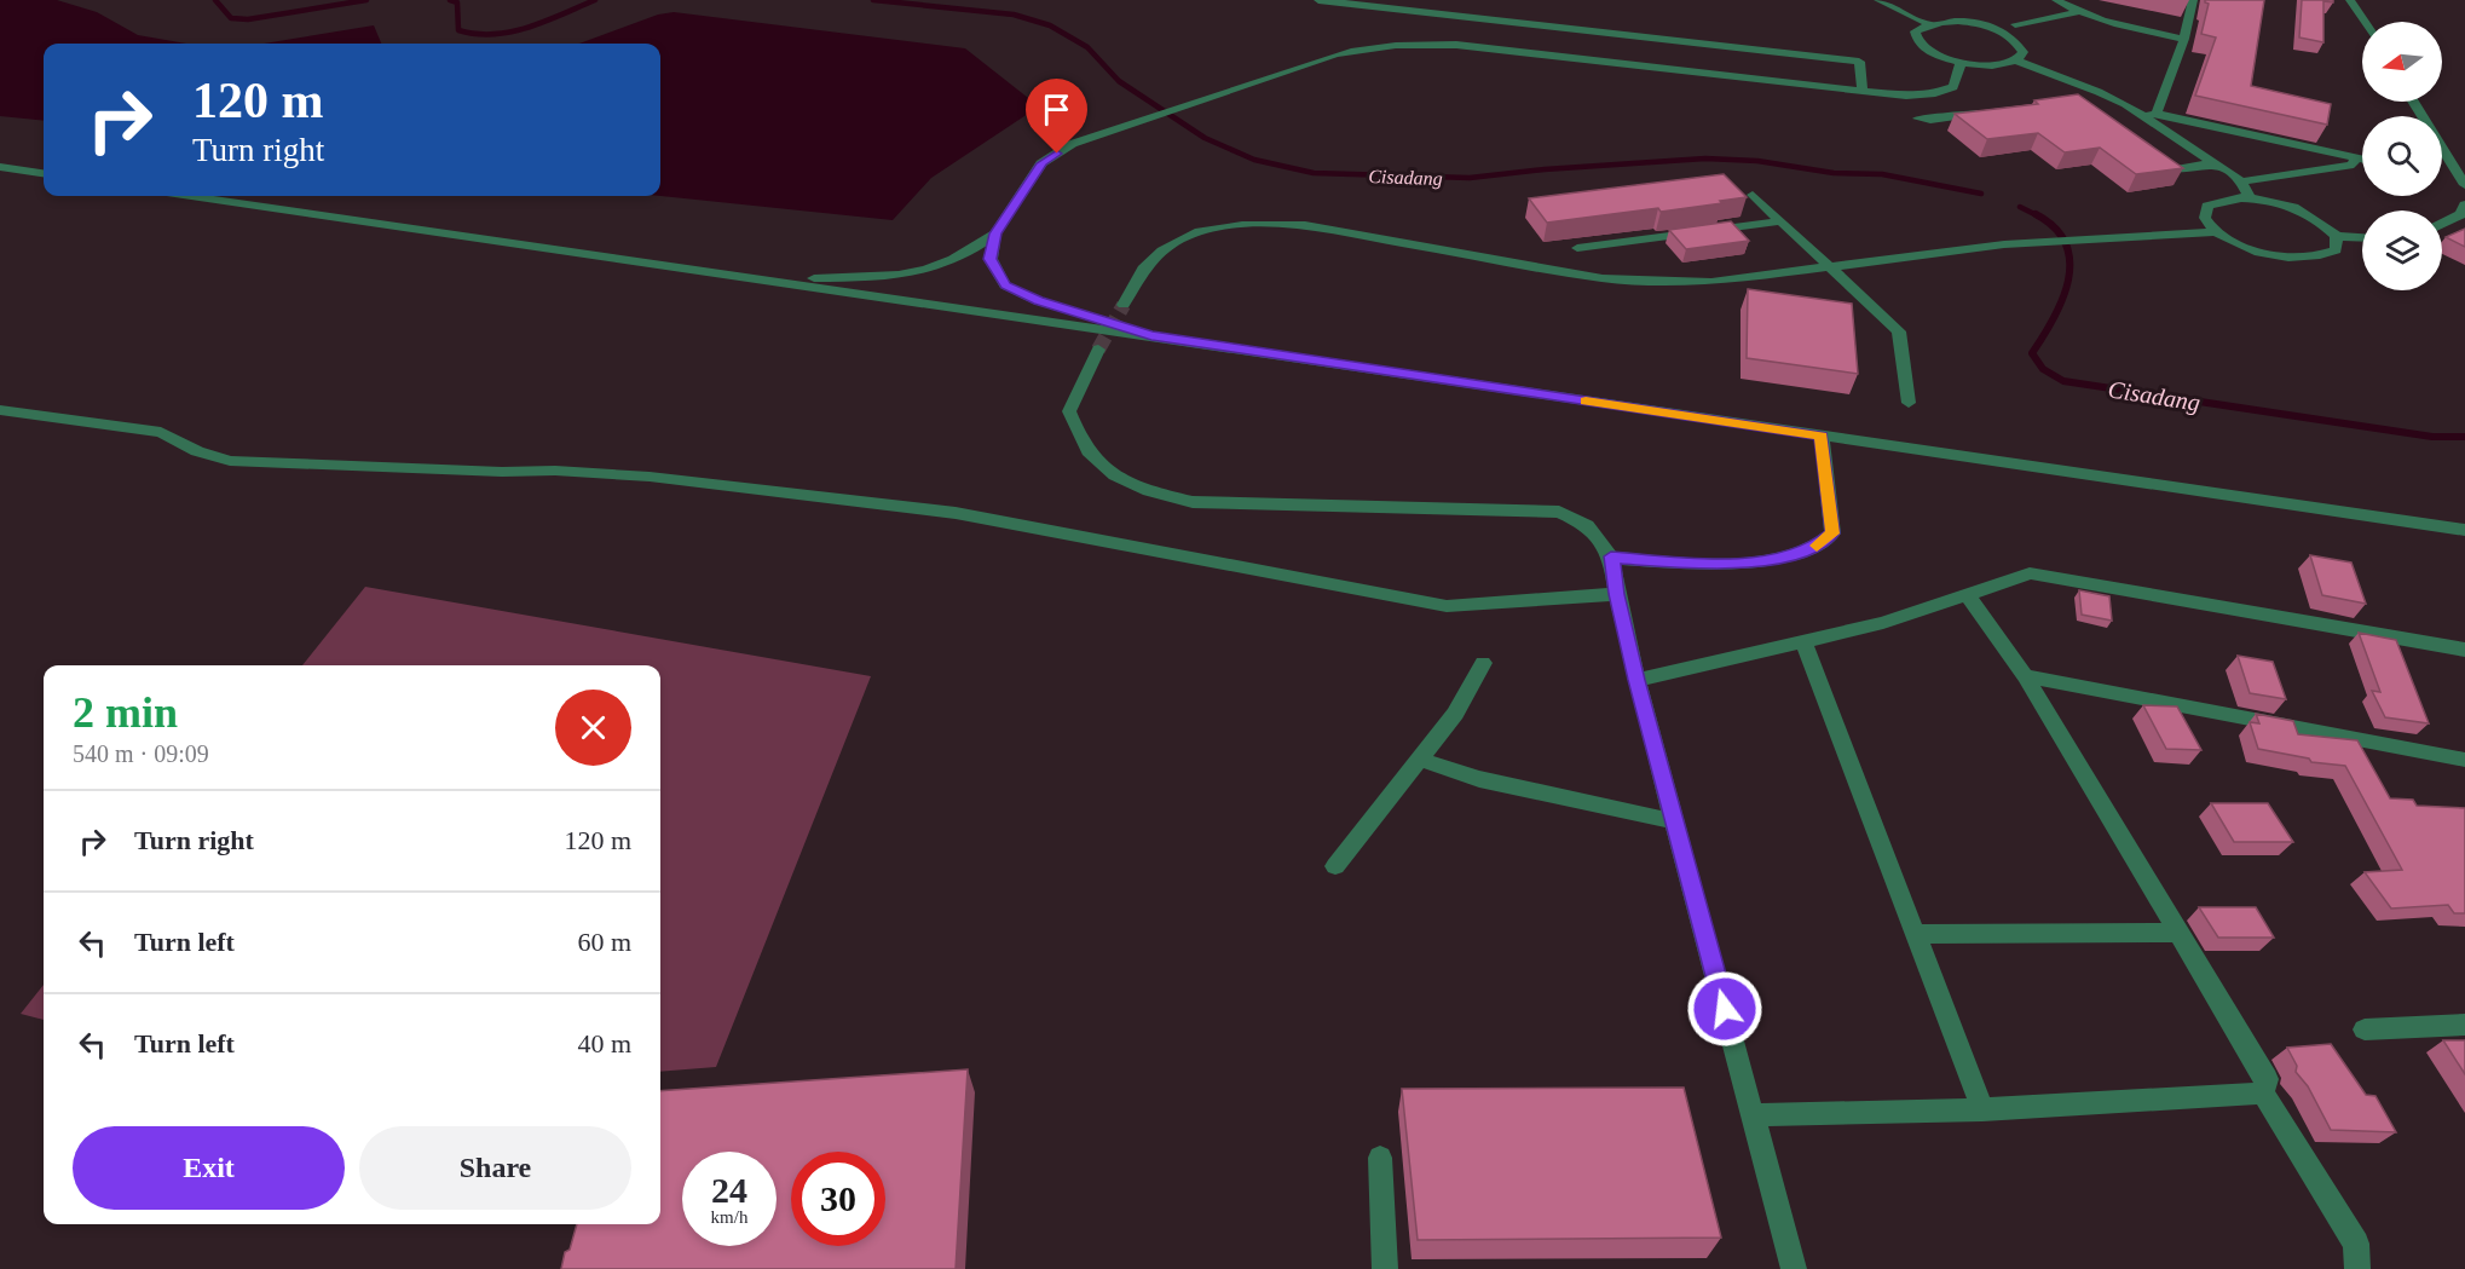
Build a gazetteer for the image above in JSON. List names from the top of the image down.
{
  "water": ["Cisadang"],
  "north": "left",
  "page": {
    "turn": ["120 m", "Turn right"],
    "heading": ["2 min", "540 m · 09:09"],
    "list": [
      {
        "name": "Turn right",
        "value": "120 m"
      },
      {
        "name": "Turn left",
        "value": "60 m"
      },
      {
        "name": "Turn left",
        "value": "40 m"
      }
    ],
    "buttons": ["Exit", "Share"],
    "speed": "24 km/h",
    "limit": "30"
  }
}
